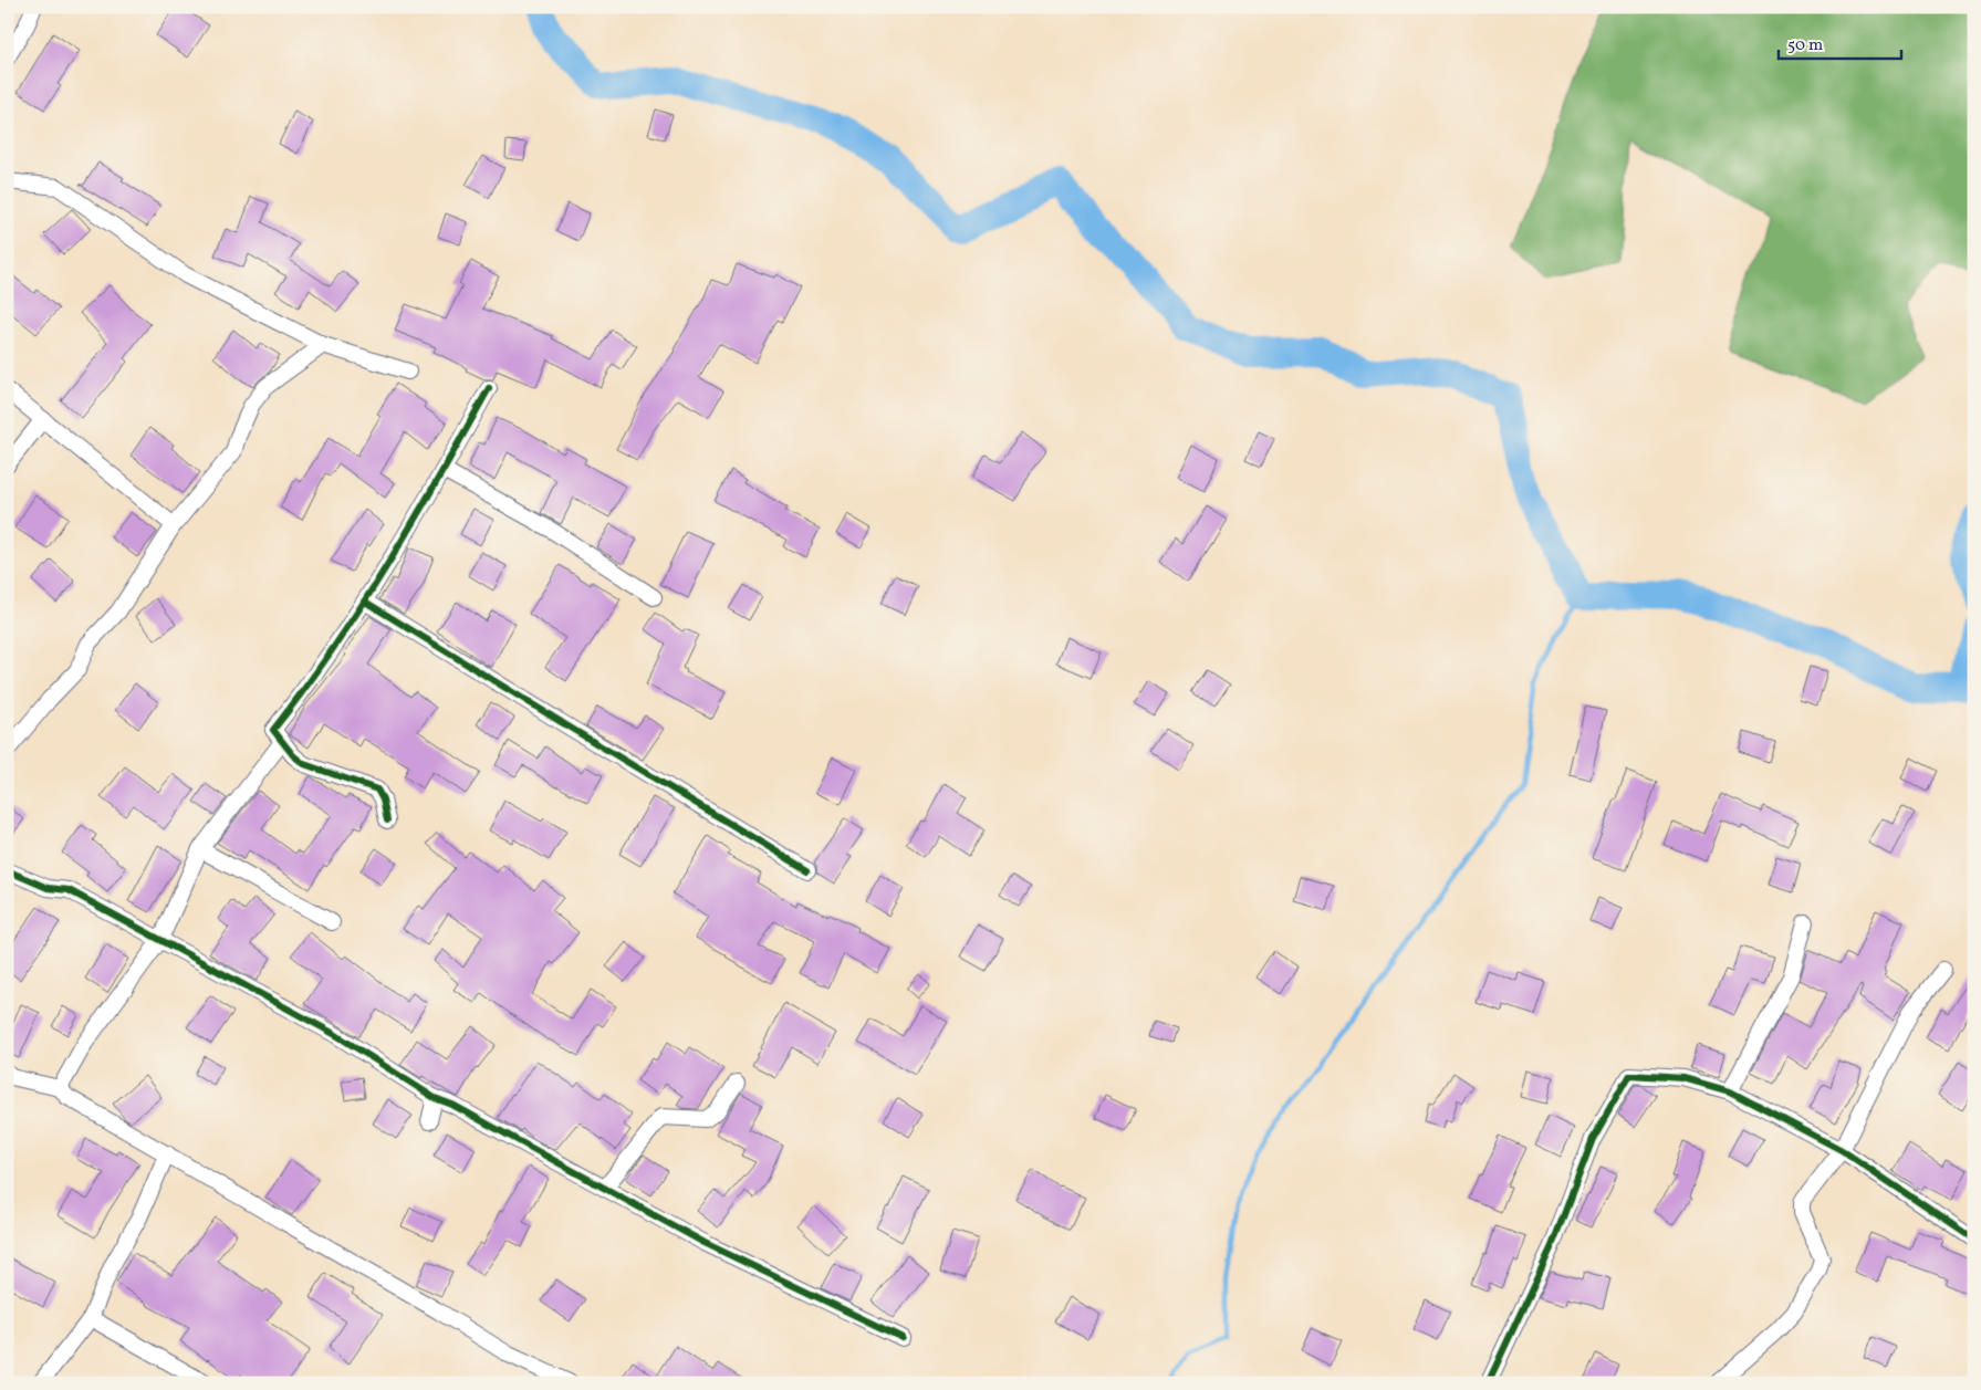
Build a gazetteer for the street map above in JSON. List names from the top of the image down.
{
  "scale_bar": "50 m"
}
